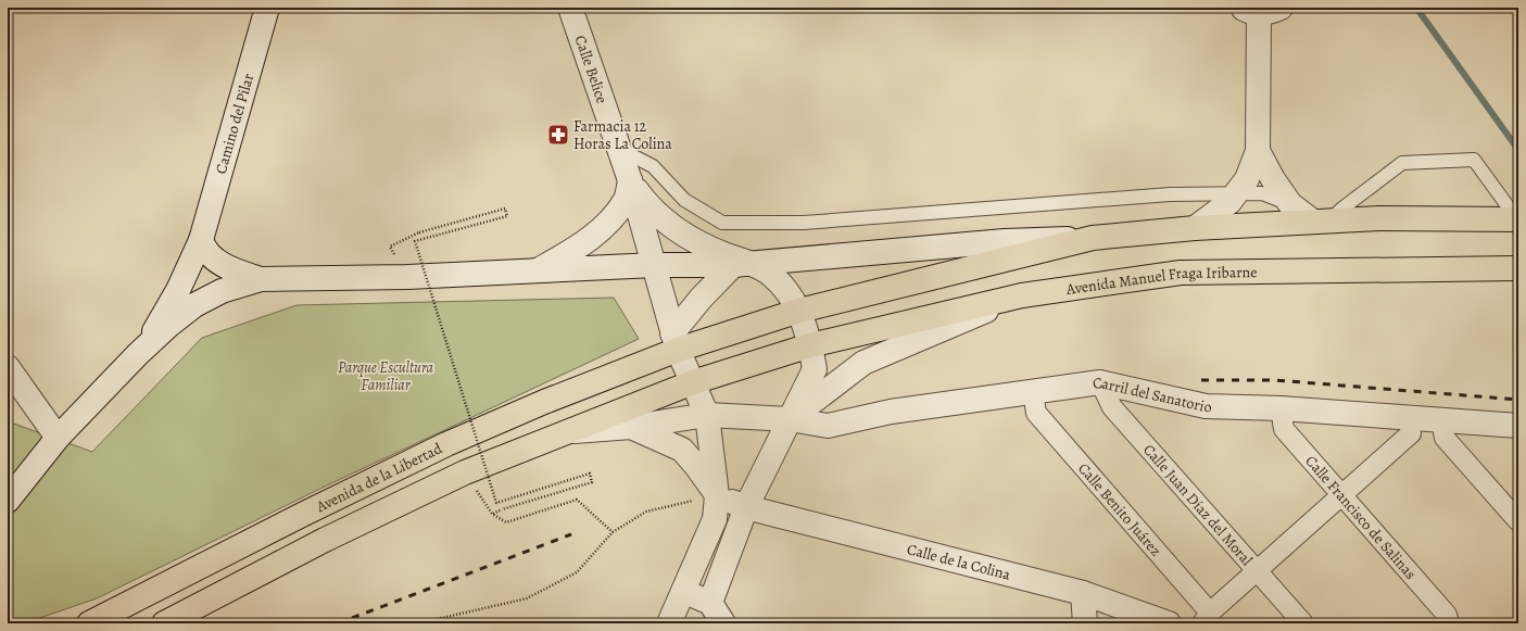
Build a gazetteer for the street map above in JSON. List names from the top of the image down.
{
  "streets": {
    "main road": ["Avenida Manuel Fraga Iribarne", "Avenida de la Libertad"],
    "street": [
      "Calle Belice",
      "Camino del Pilar",
      "Carril del Sanatorio",
      "Calle Juan Díaz del Moral",
      "Calle Benito Juárez",
      "Calle Francisco de Salinas",
      "Calle de la Colina"
    ]
  },
  "crossings": [
    ["Calle Belice", "Avenida Manuel Fraga Iribarne"],
    ["Calle Belice", "Carril del Sanatorio"],
    ["Calle Belice", "Avenida de la Libertad"],
    ["Carril del Sanatorio", "Calle Juan Díaz del Moral"],
    ["Carril del Sanatorio", "Calle Benito Juárez"],
    ["Carril del Sanatorio", "Calle Francisco de Salinas"]
  ],
  "parks": ["Parque Escultura Familiar"],
  "places": {
    "pharmacy": ["Farmacia 12 Horas La Colina"]
  }
}
